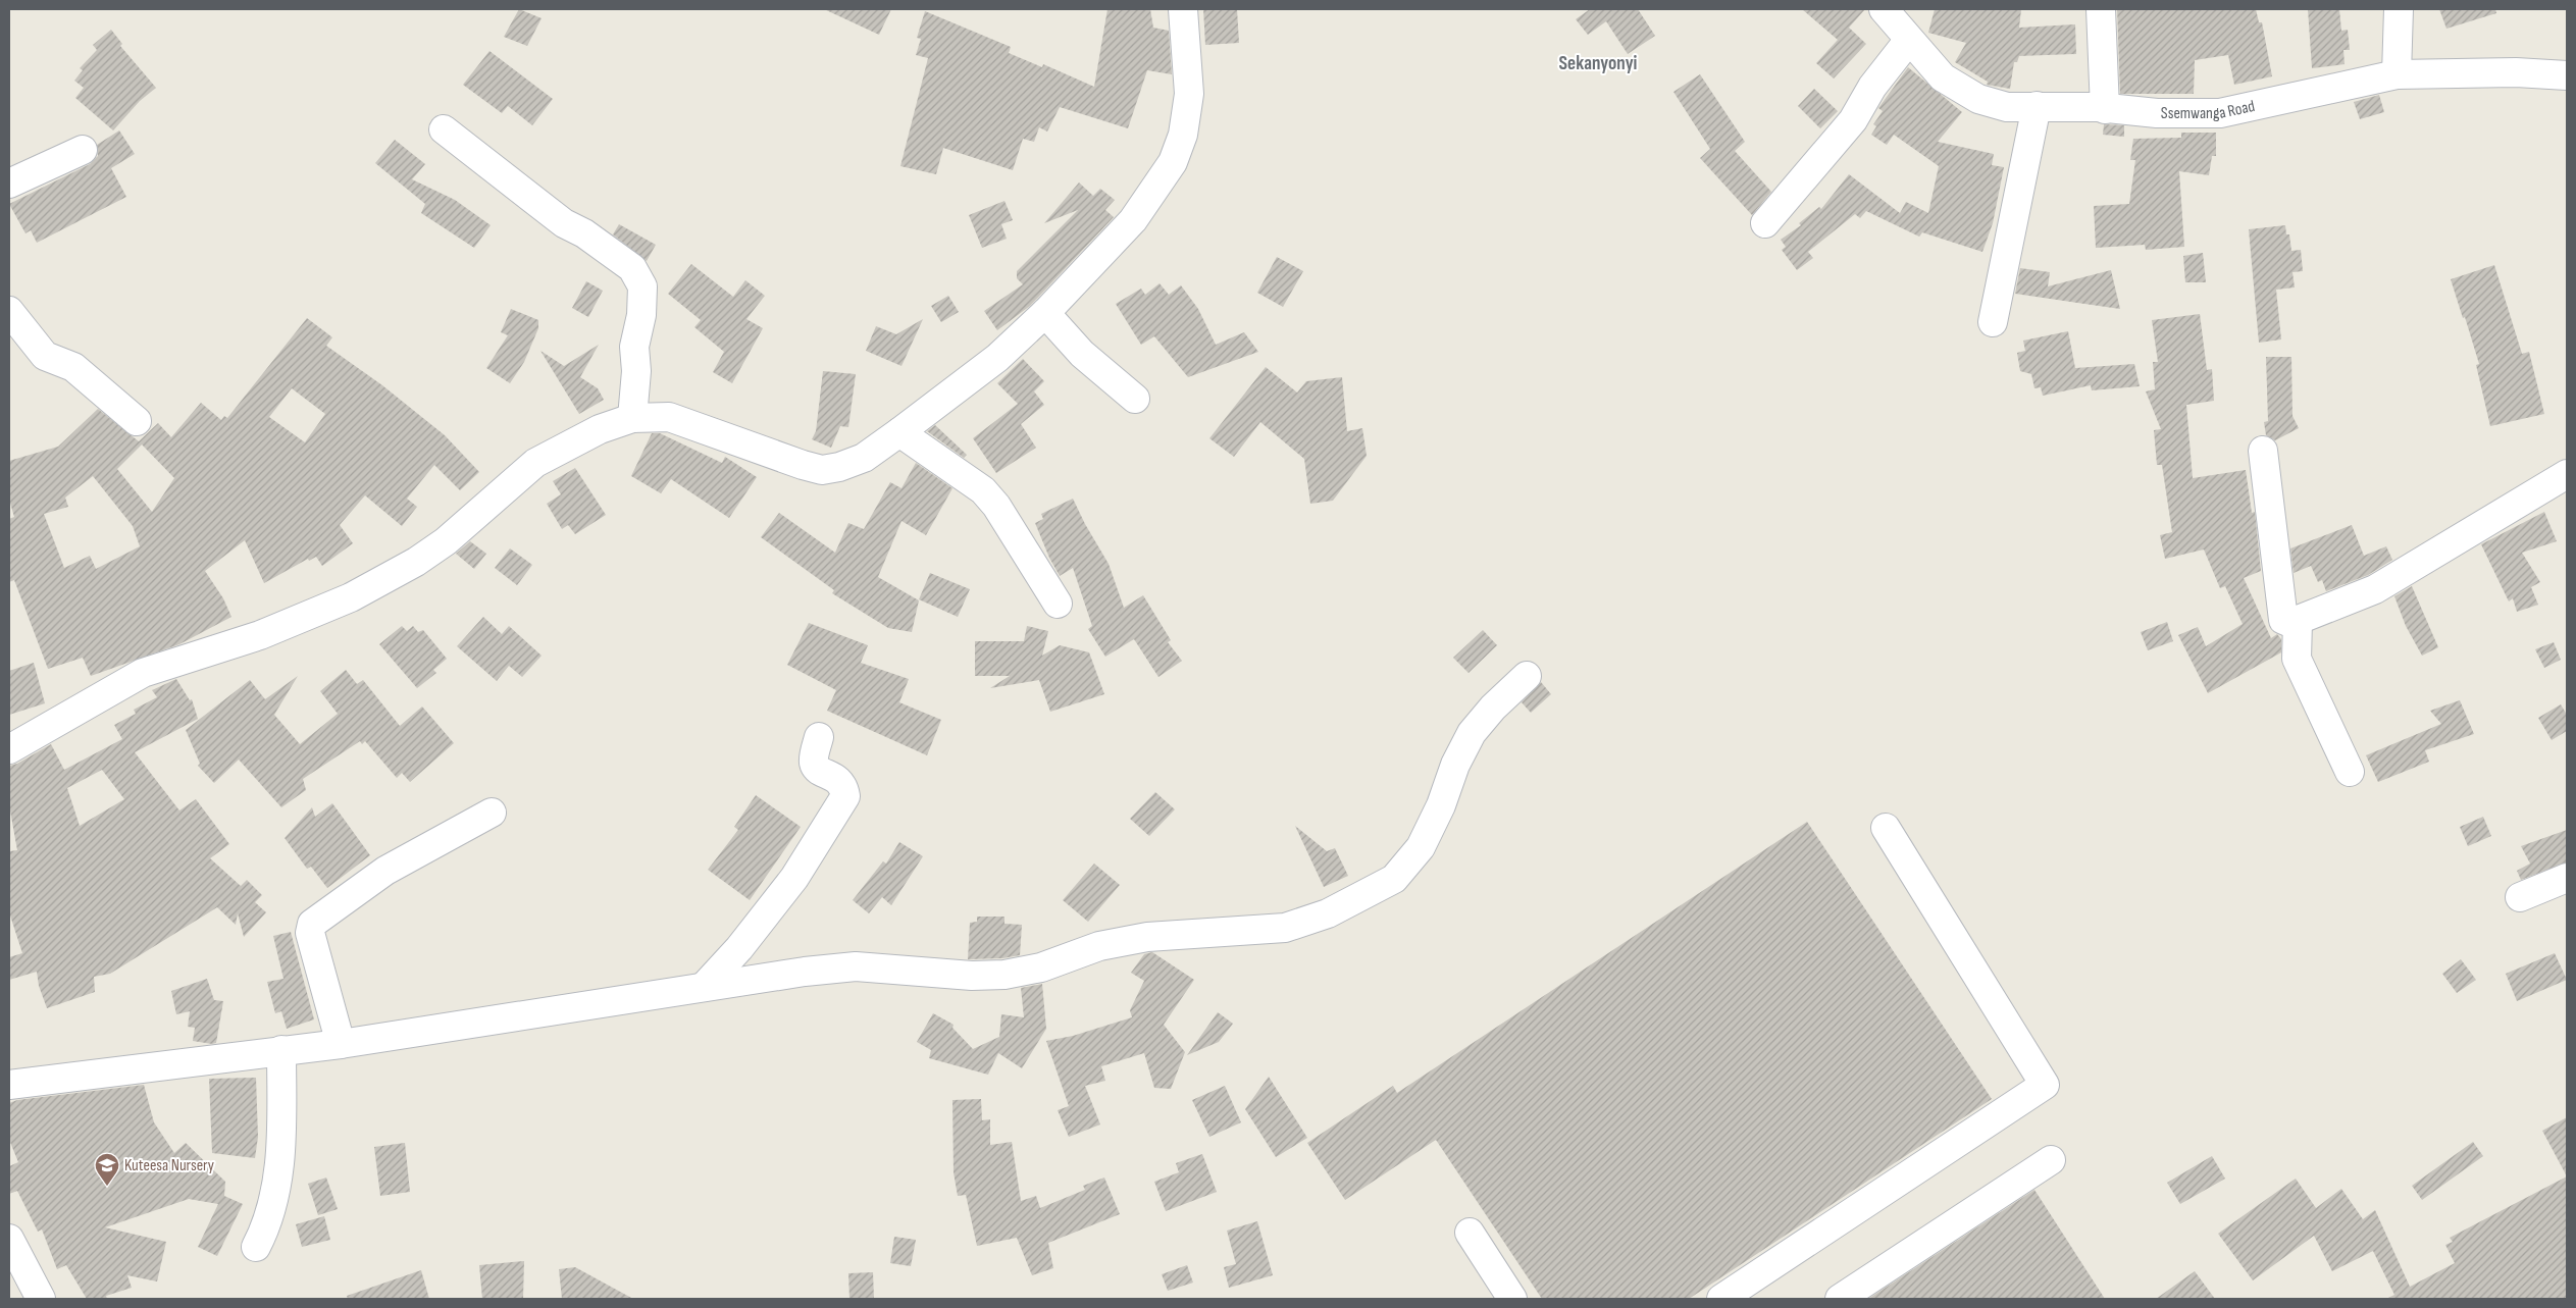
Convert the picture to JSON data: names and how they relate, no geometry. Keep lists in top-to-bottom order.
{
  "streets": {
    "street": ["Ssemwanga Road"]
  },
  "districts": ["Sekanyonyi"],
  "places": {
    "school or university": ["Kuteesa Nursery"]
  }
}
